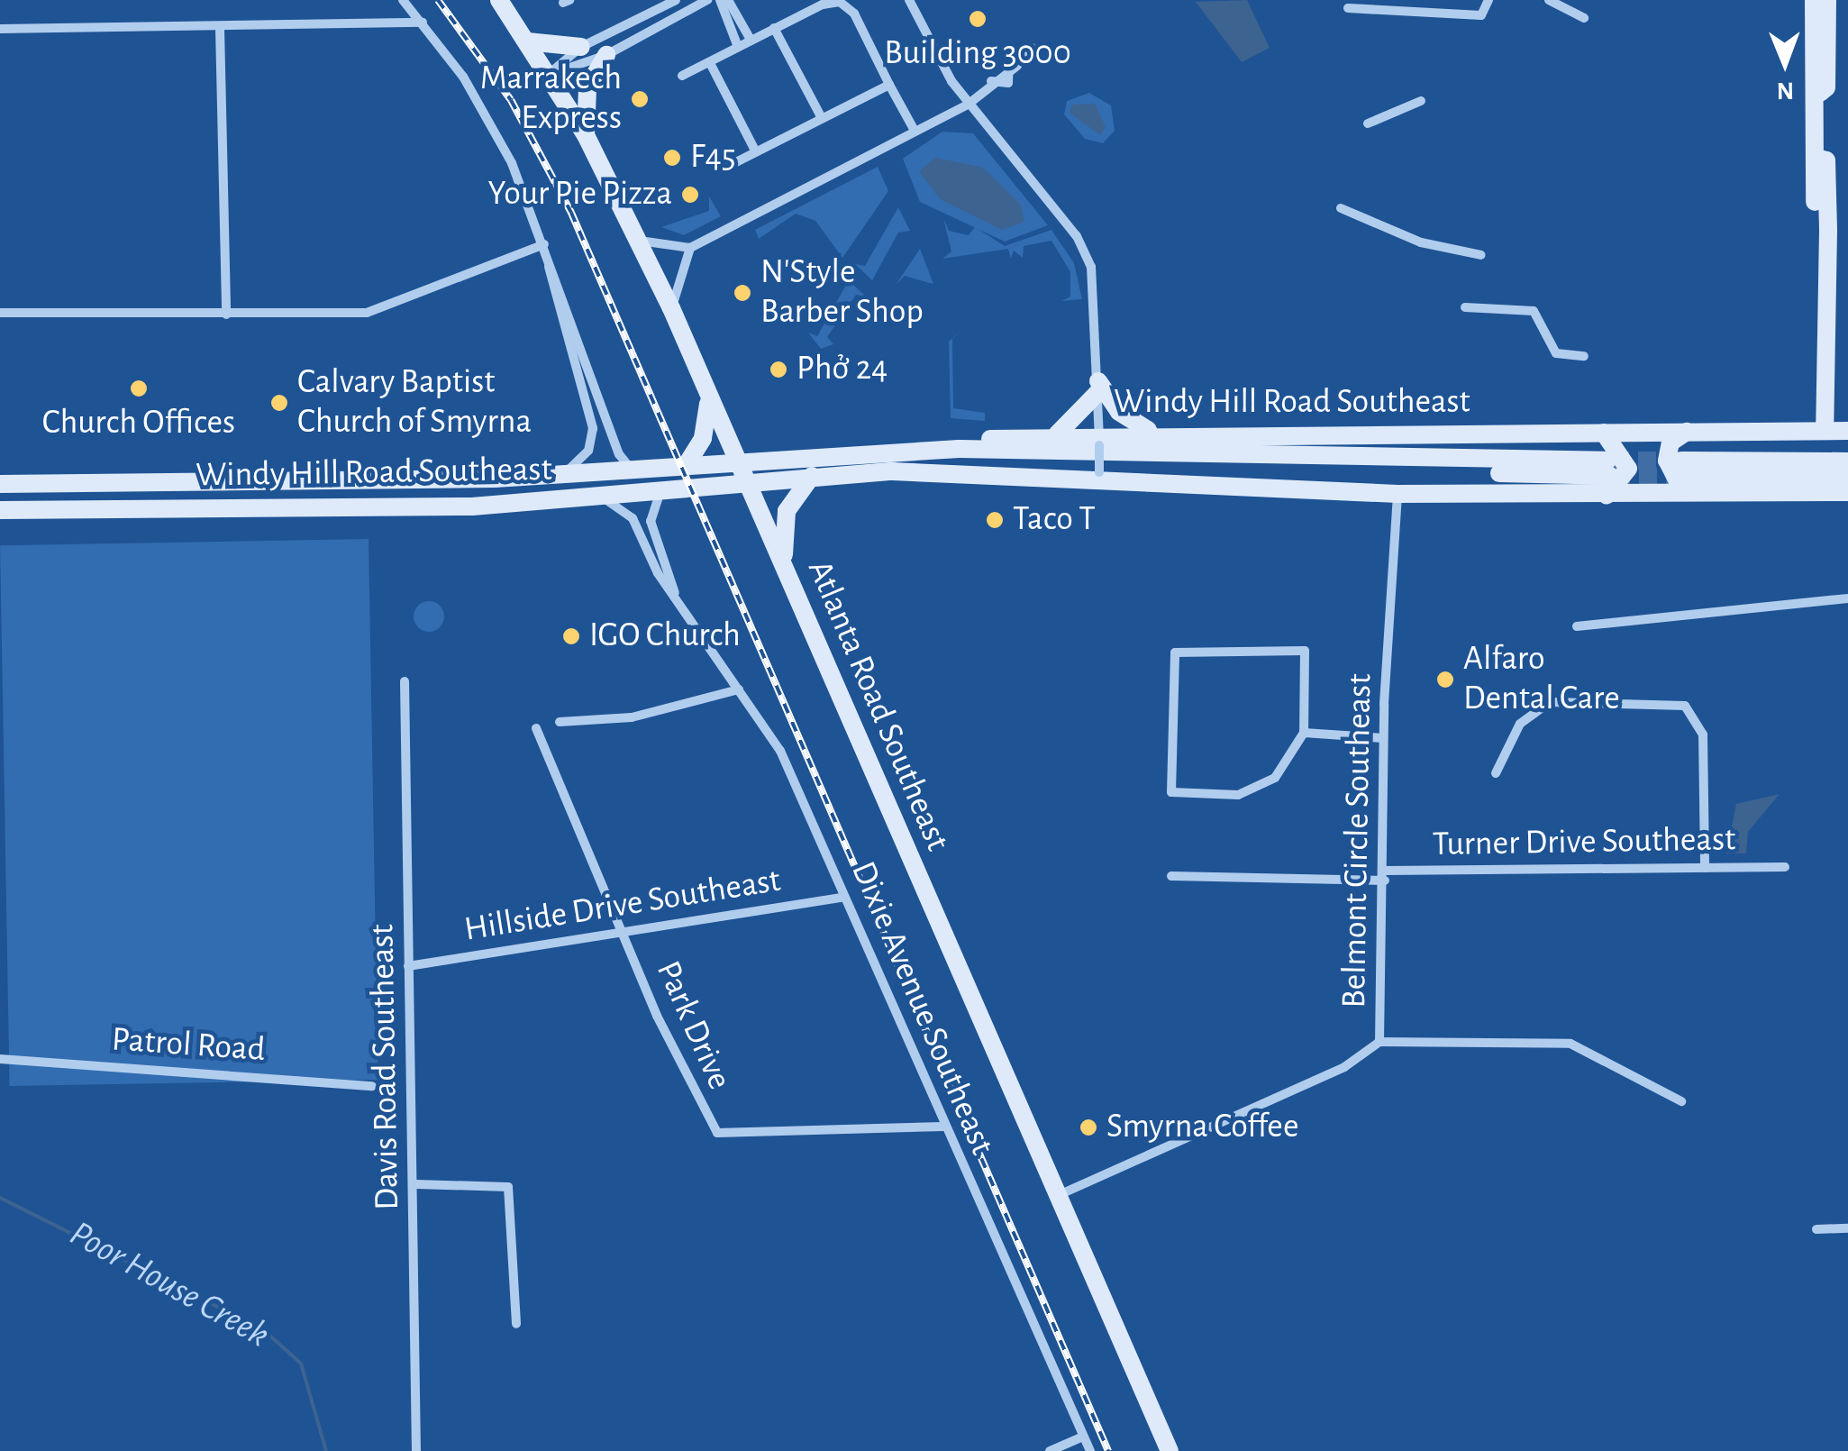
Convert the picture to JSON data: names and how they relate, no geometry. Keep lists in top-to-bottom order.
{
  "streets": {
    "main road": ["Windy Hill Road Southeast", "Atlanta Road Southeast"],
    "street": [
      "Belmont Circle Southeast",
      "Turner Drive Southeast",
      "Hillside Drive Southeast",
      "Dixie Avenue Southeast",
      "Park Drive",
      "Patrol Road",
      "Davis Road Southeast"
    ]
  },
  "crossings": [
    ["Windy Hill Road Southeast", "Atlanta Road Southeast"],
    ["Windy Hill Road Southeast", "Belmont Circle Southeast"],
    ["Windy Hill Road Southeast", "Dixie Avenue Southeast"],
    ["Atlanta Road Southeast", "Belmont Circle Southeast"],
    ["Belmont Circle Southeast", "Turner Drive Southeast"],
    ["Hillside Drive Southeast", "Dixie Avenue Southeast"],
    ["Hillside Drive Southeast", "Park Drive"],
    ["Hillside Drive Southeast", "Davis Road Southeast"],
    ["Dixie Avenue Southeast", "Park Drive"]
  ],
  "water": ["Poor House Creek"],
  "places": [
    "Building 3000",
    "Marrakech Express",
    "F45",
    "Your Pie Pizza",
    "N'Style Barber Shop",
    "Phở 24",
    "Church Offices",
    "Calvary Baptist Church of Smyrna",
    "Taco T",
    "IGO Church",
    "Alfaro Dental Care",
    "Smyrna Coffee"
  ],
  "north": "bottom"
}
